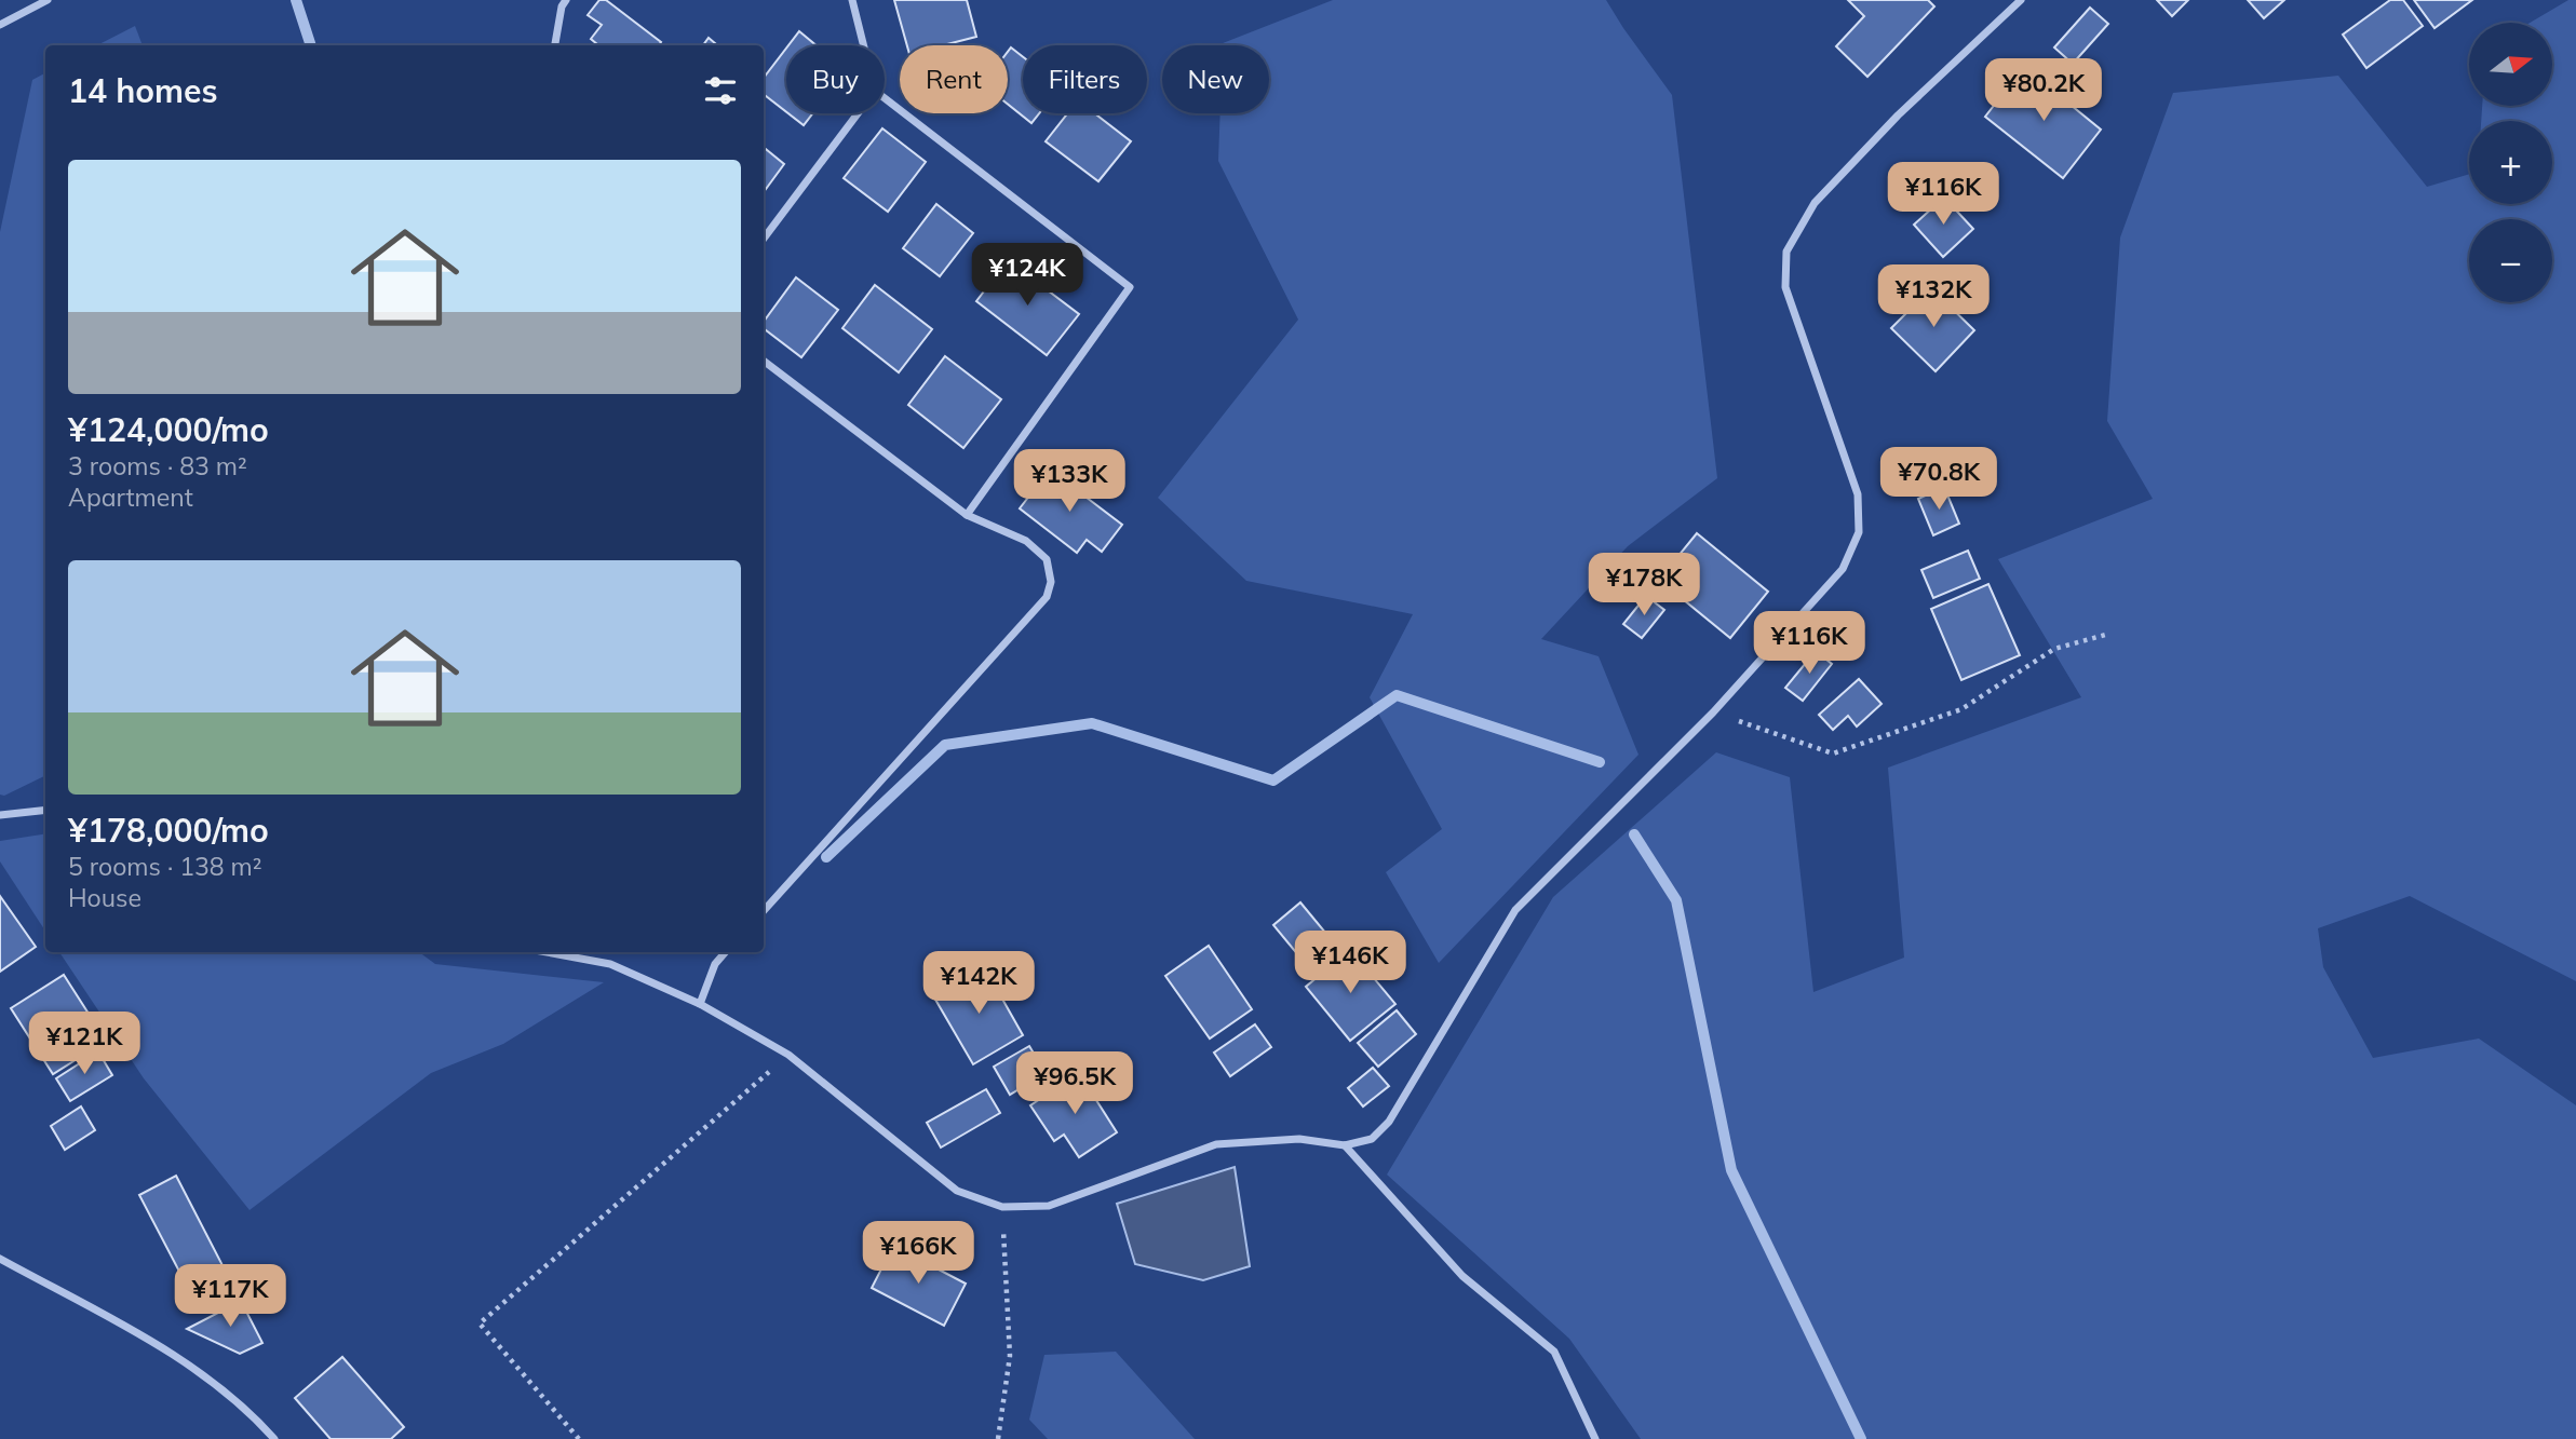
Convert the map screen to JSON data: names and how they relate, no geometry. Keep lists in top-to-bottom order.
{
  "north": "right",
  "page": {
    "map_buttons": ["+", "−"],
    "chip": [
      "Buy",
      "Rent",
      "Filters",
      "New"
    ],
    "heading": "14 homes",
    "price": [
      "¥80.2K",
      "¥116K",
      "¥124K",
      "¥132K",
      "¥70.8K",
      "¥133K",
      "¥178K",
      "¥116K",
      "¥146K",
      "¥142K",
      "¥121K",
      "¥96.5K",
      "¥166K",
      "¥117K"
    ],
    "list": [
      {
        "name": "¥124,000/mo",
        "note": "3 rooms · 83 m² · Apartment"
      },
      {
        "name": "¥178,000/mo",
        "note": "5 rooms · 138 m² · House"
      }
    ]
  }
}
